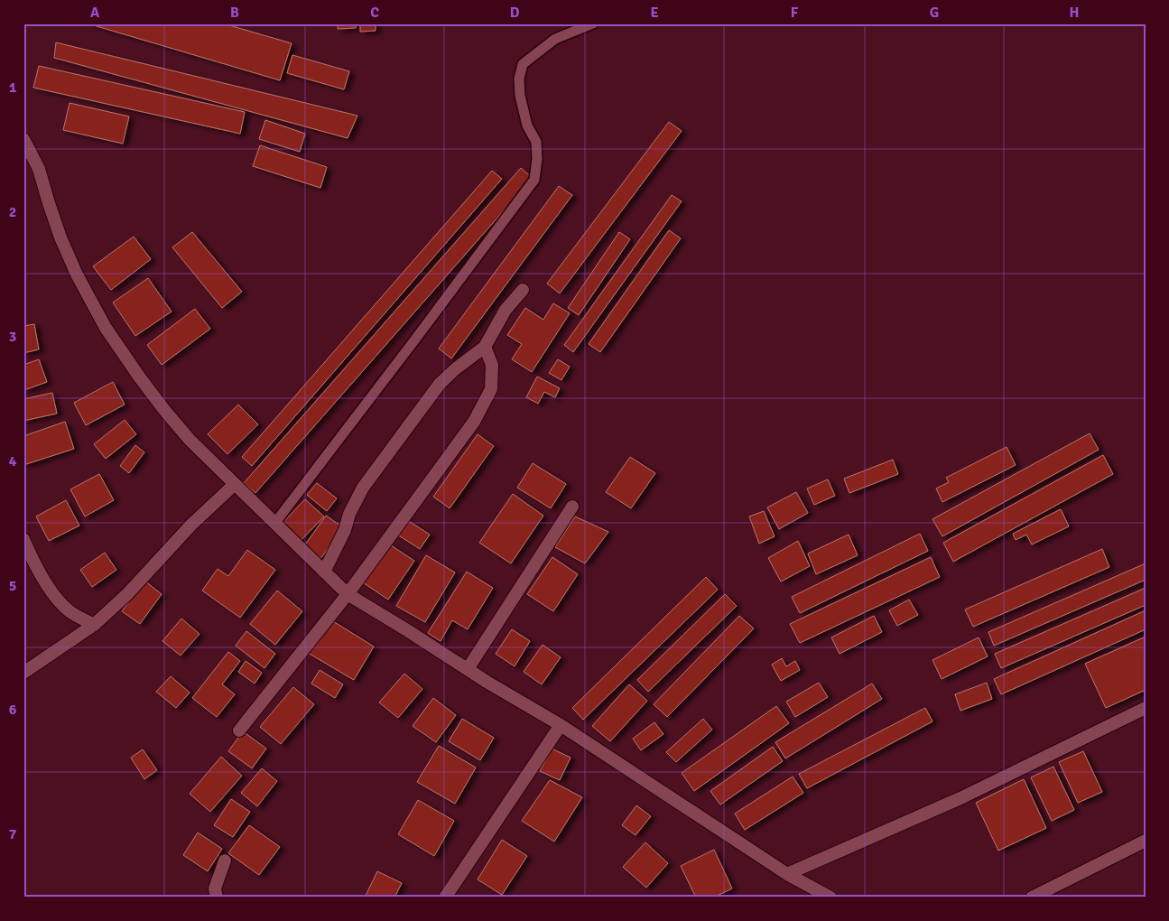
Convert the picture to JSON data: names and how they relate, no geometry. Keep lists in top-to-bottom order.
{
  "grid": {
    "columns": [
      "A",
      "B",
      "C",
      "D",
      "E",
      "F",
      "G",
      "H"
    ],
    "rows": [
      "1",
      "2",
      "3",
      "4",
      "5",
      "6",
      "7"
    ]
  }
}
